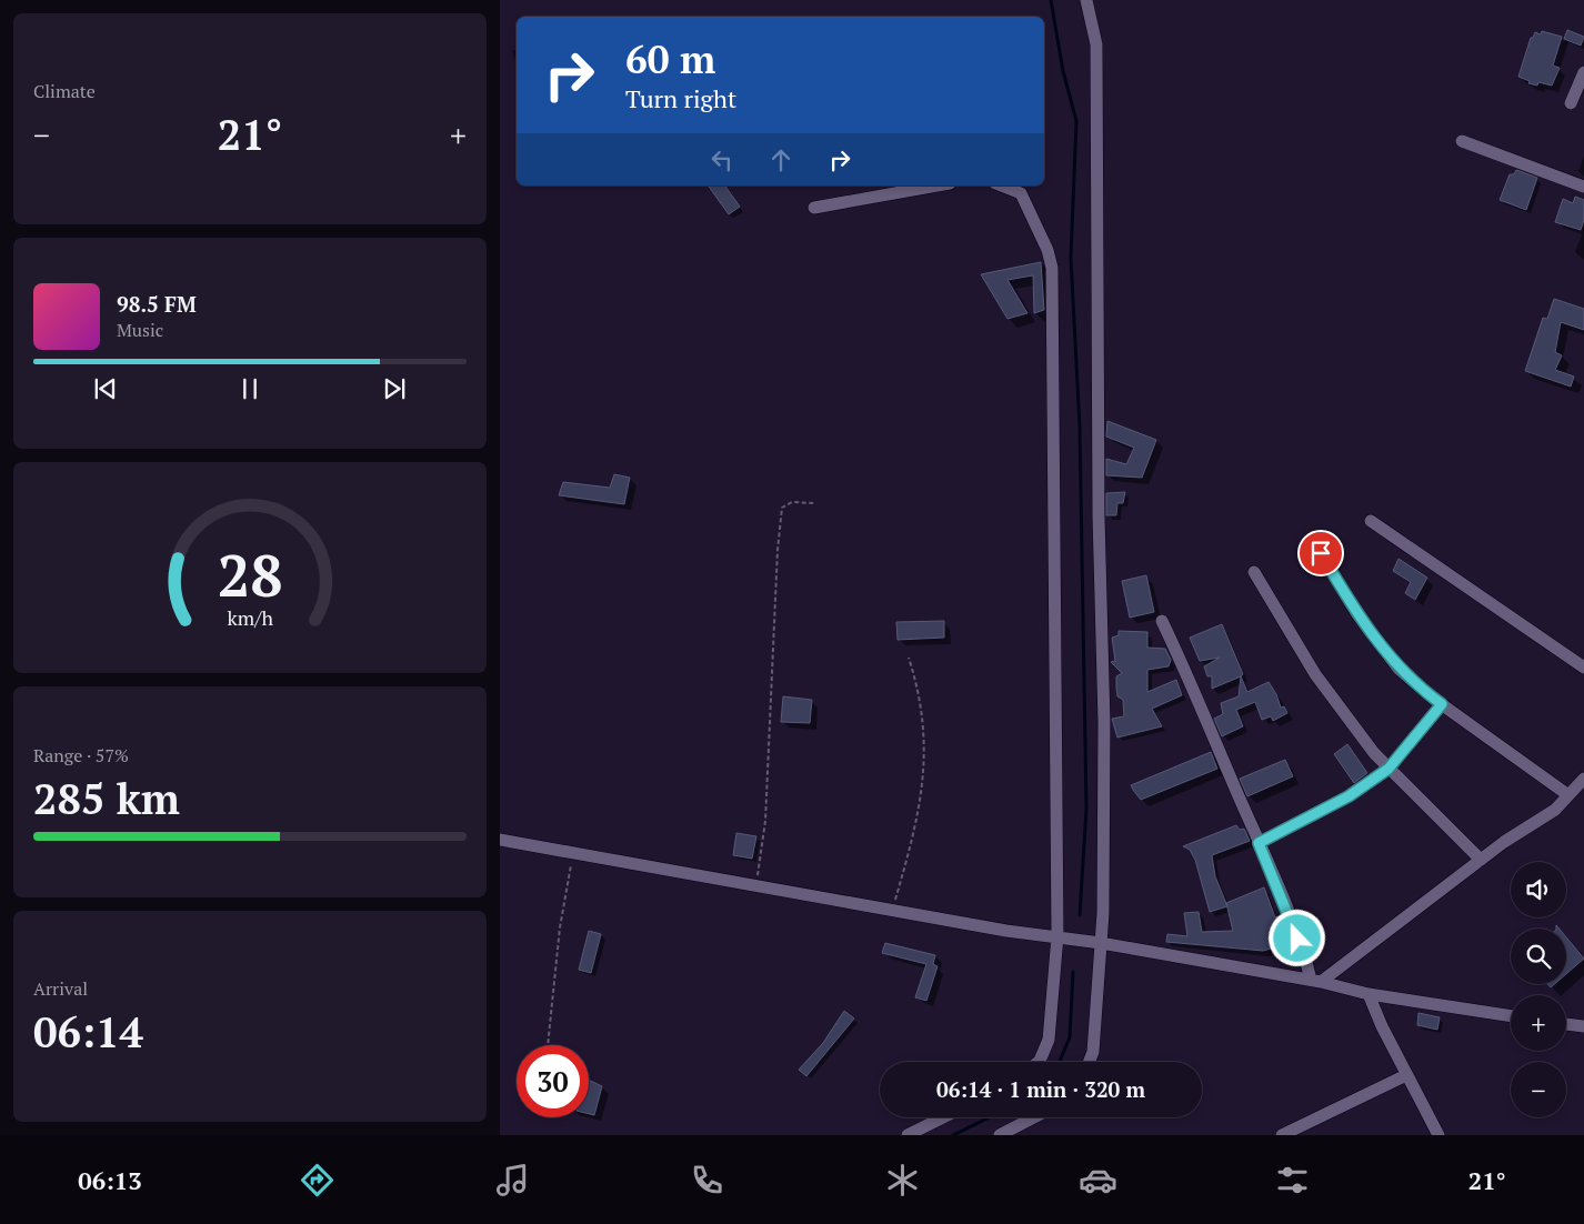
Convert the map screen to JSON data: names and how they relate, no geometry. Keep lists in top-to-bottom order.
{
  "page": {
    "tile": [
      "Climate",
      ["Range · 57%", "285 km"],
      ["Arrival", "06:14"]
    ],
    "turn": ["60 m", "Turn right"],
    "heat": ["−", "21°", "+"],
    "song": ["98.5 FM", "Music"],
    "map_buttons": ["+", "−"],
    "limit": "30",
    "trip": "06:14 · 1 min · 320 m",
    "tabs": ["06:13", "21°"],
    "gauge": ["28", "km/h"]
  }
}
